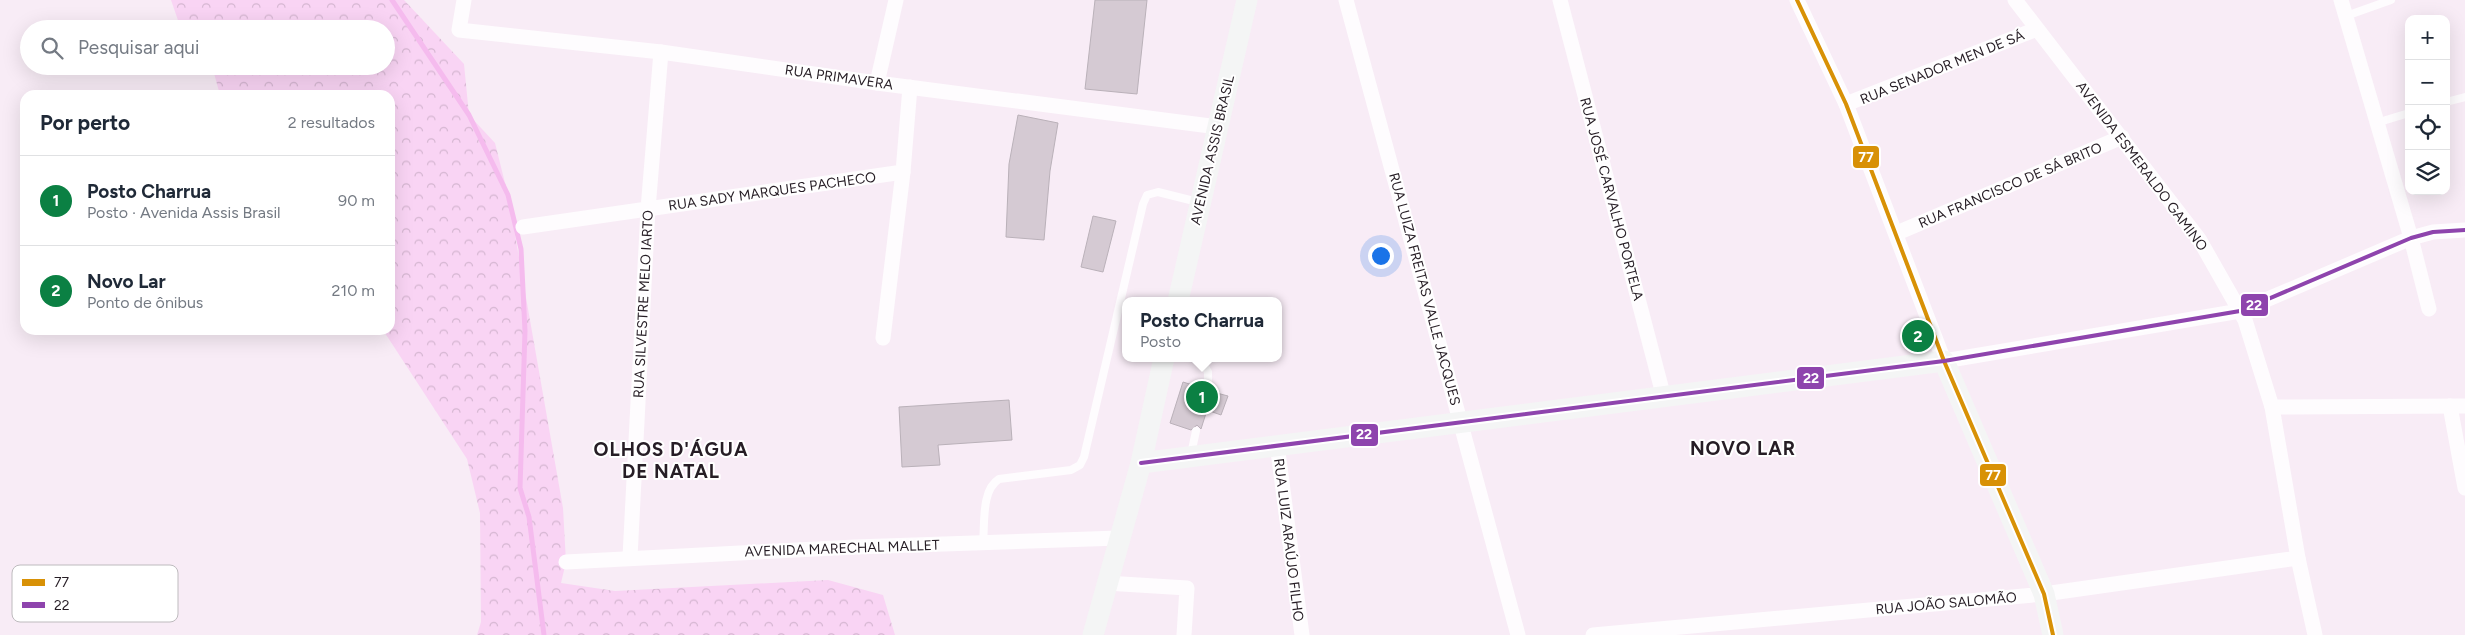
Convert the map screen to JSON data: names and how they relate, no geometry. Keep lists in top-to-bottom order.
{
  "streets": {
    "street": [
      "RUA SENADOR MEN DE SÁ",
      "RUA PRIMAVERA",
      "AVENIDA ASSIS BRASIL",
      "AVENIDA ESMERALDO GAMINO",
      "RUA FRANCISCO DE SÁ BRITO",
      "RUA SADY MARQUES PACHECO",
      "RUA JOSÉ CARVALHO PORTELA",
      "RUA LUIZA FREITAS VALLE JACQUES",
      "RUA SILVESTRE MELO IARTO",
      "RUA LUIZ ARAÚJO FILHO",
      "AVENIDA MARECHAL MALLET",
      "RUA JOÃO SALOMÃO"
    ]
  },
  "crossings": [
    ["RUA SENADOR MEN DE SÁ", "AVENIDA ESMERALDO GAMINO"],
    ["RUA PRIMAVERA", "AVENIDA ASSIS BRASIL"],
    ["RUA PRIMAVERA", "RUA SILVESTRE MELO IARTO"],
    ["AVENIDA ESMERALDO GAMINO", "RUA FRANCISCO DE SÁ BRITO"],
    ["AVENIDA ESMERALDO GAMINO", "RUA JOÃO SALOMÃO"],
    ["RUA SADY MARQUES PACHECO", "RUA SILVESTRE MELO IARTO"],
    ["RUA SILVESTRE MELO IARTO", "AVENIDA MARECHAL MALLET"]
  ],
  "districts": ["NOVO LAR", "OLHOS D'ÁGUA DE NATAL"],
  "lines": ["transit line 77", "transit line 22"],
  "legend": ["77", "22"],
  "page": {
    "map_buttons": ["+", "−"],
    "search": "Pesquisar aqui",
    "heading": ["Por perto", "2 resultados"],
    "list": [
      {
        "mark": "1",
        "name": "Posto Charrua",
        "note": "Posto · Avenida Assis Brasil",
        "value": "90 m"
      },
      {
        "mark": "2",
        "name": "Novo Lar",
        "note": "Ponto de ônibus",
        "value": "210 m"
      }
    ],
    "popup": ["Posto Charrua", "Posto"],
    "pins": ["2", "1"]
  }
}
